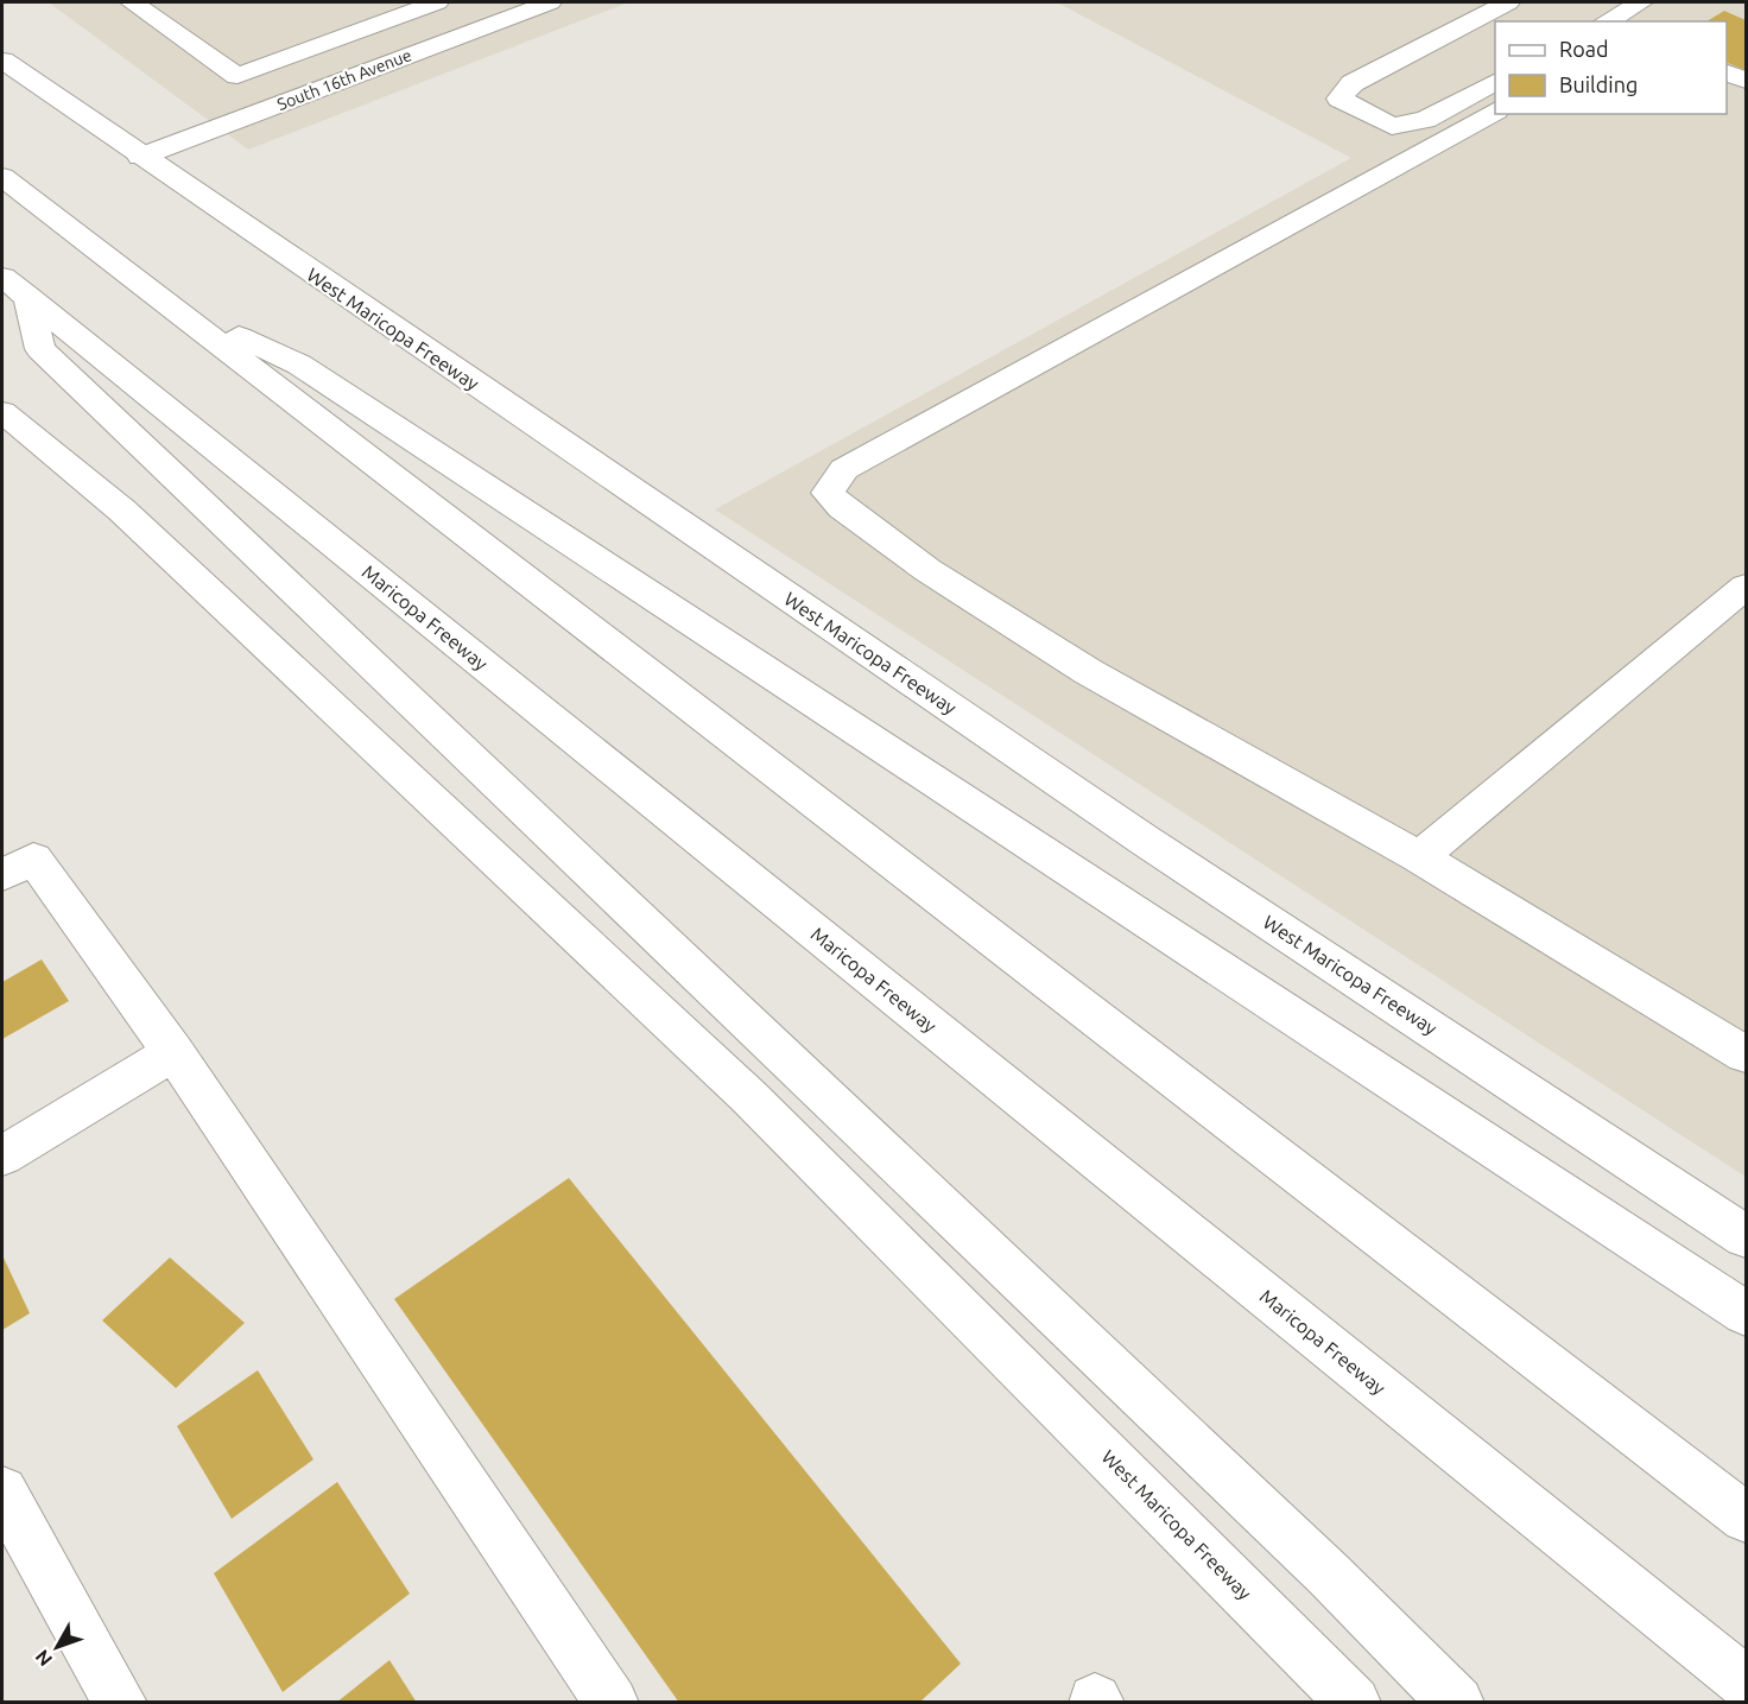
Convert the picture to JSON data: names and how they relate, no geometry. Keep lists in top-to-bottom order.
{
  "streets": {
    "main road": ["South 16th Avenue", "West Maricopa Freeway", "Maricopa Freeway"]
  },
  "crossings": [
    ["South 16th Avenue", "West Maricopa Freeway"]
  ],
  "legend": ["Road", "Building"],
  "north": "bottom left"
}
